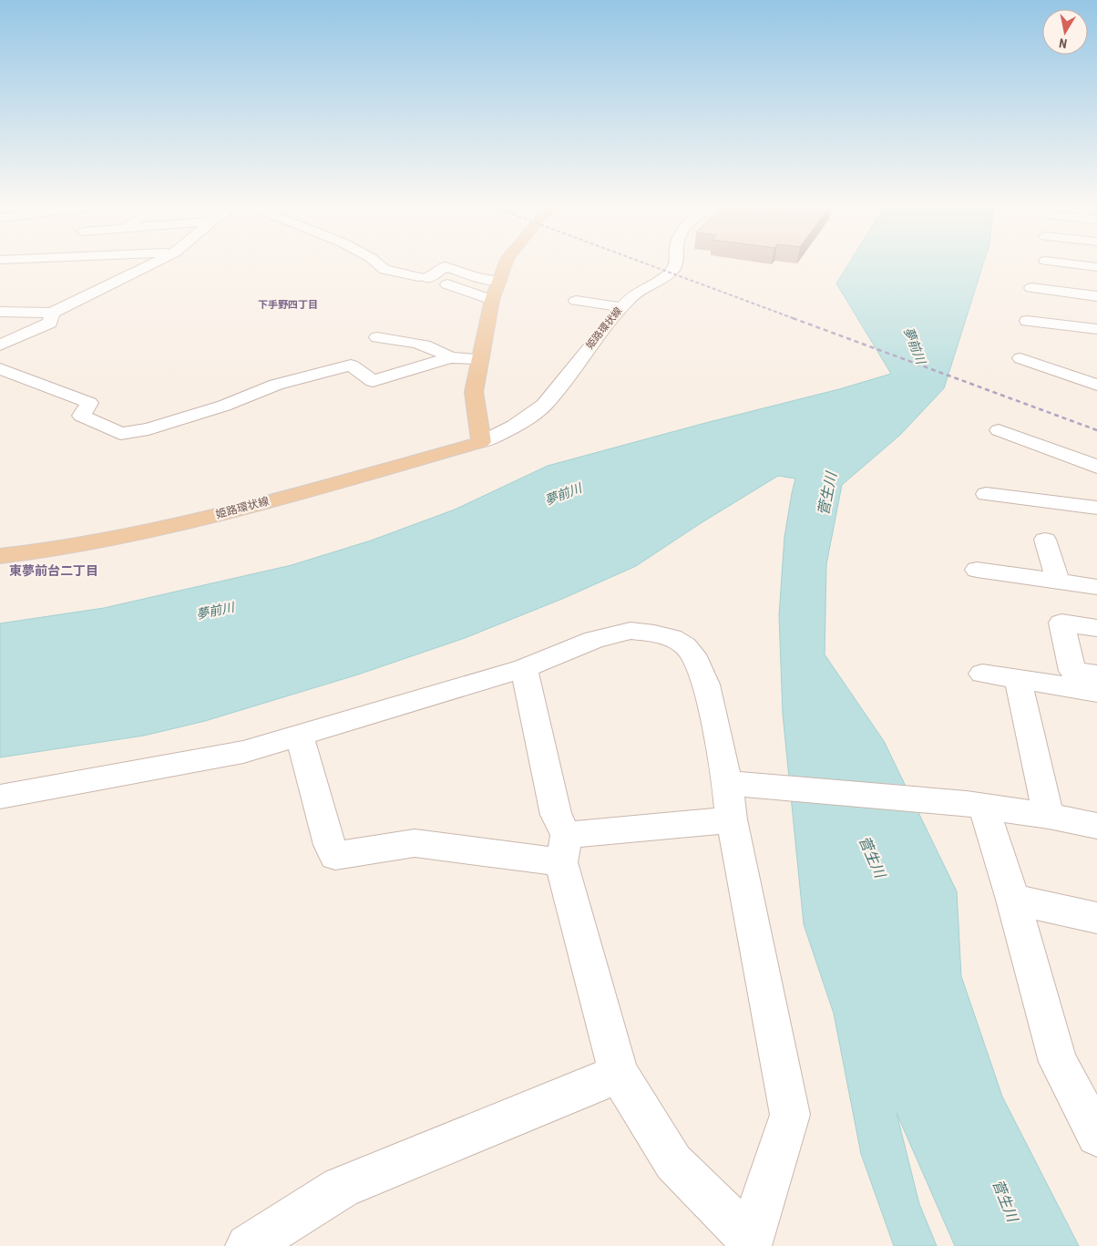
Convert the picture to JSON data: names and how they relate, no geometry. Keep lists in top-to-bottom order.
{
  "streets": {
    "main road": ["姫路環状線"]
  },
  "districts": ["下手野四丁目", "東夢前台二丁目"],
  "water": ["夢前川", "菅生川"],
  "north": "bottom"
}
